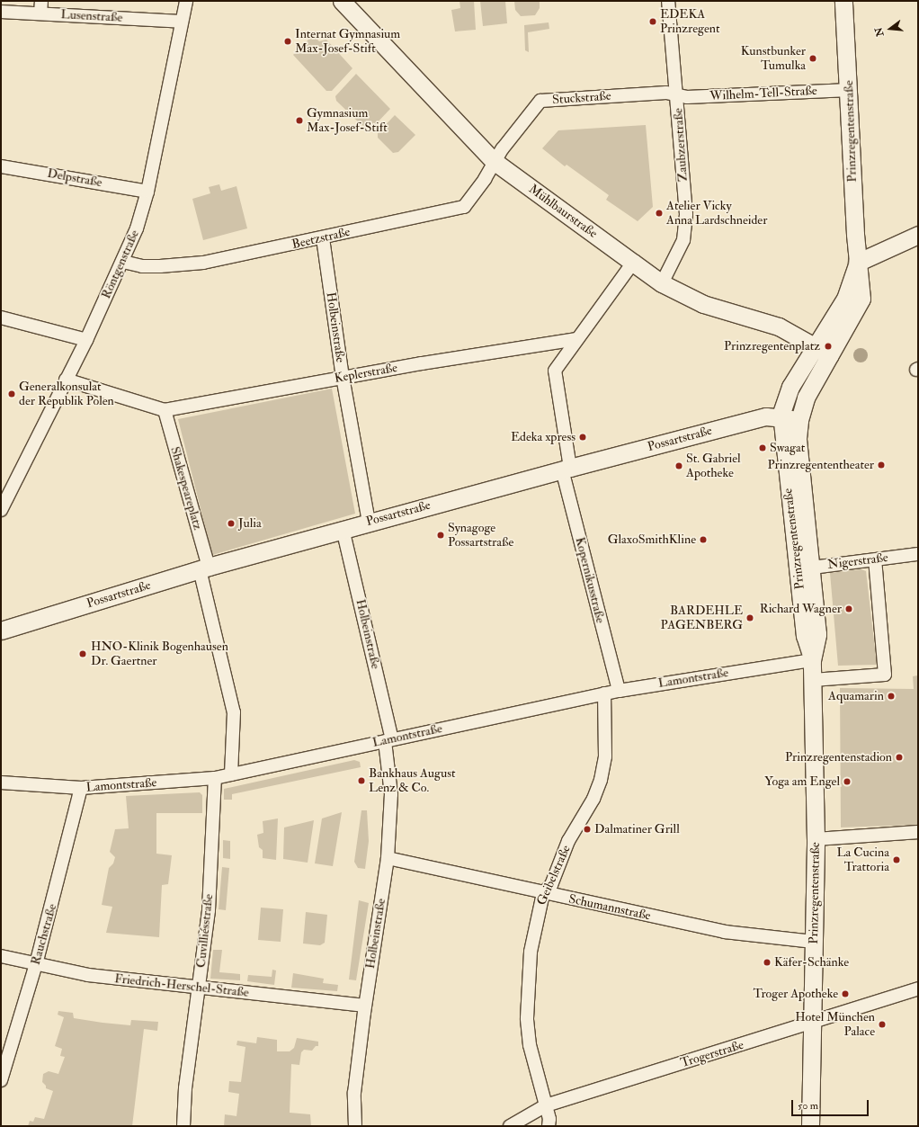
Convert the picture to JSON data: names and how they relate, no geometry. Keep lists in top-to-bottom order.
{
  "streets": {
    "main road": ["Prinzregentenstraße", "Mühlbaurstraße", "Possartstraße"],
    "street": [
      "Lusenstraße",
      "Wilhelm-Tell-Straße",
      "Stuckstraße",
      "Zaubzerstraße",
      "Delpstraße",
      "Beetzstraße",
      "Röntgenstraße",
      "Holbeinstraße",
      "Keplerstraße",
      "Shakespeareplatz",
      "Nigerstraße",
      "Kopernikusstraße",
      "Lamontstraße",
      "Geibelstraße",
      "Schumannstraße",
      "Cuvilliésstraße",
      "Rauchstraße",
      "Friedrich-Herschel-Straße",
      "Trogerstraße"
    ]
  },
  "crossings": [
    ["Lusenstraße", "Röntgenstraße"],
    ["Wilhelm-Tell-Straße", "Stuckstraße"],
    ["Wilhelm-Tell-Straße", "Prinzregentenstraße"],
    ["Wilhelm-Tell-Straße", "Zaubzerstraße"],
    ["Stuckstraße", "Zaubzerstraße"],
    ["Stuckstraße", "Mühlbaurstraße"],
    ["Stuckstraße", "Beetzstraße"],
    ["Prinzregentenstraße", "Mühlbaurstraße"],
    ["Prinzregentenstraße", "Possartstraße"],
    ["Prinzregentenstraße", "Nigerstraße"],
    ["Prinzregentenstraße", "Lamontstraße"],
    ["Prinzregentenstraße", "Schumannstraße"],
    ["Prinzregentenstraße", "Trogerstraße"],
    ["Zaubzerstraße", "Mühlbaurstraße"],
    ["Delpstraße", "Röntgenstraße"],
    ["Mühlbaurstraße", "Beetzstraße"],
    ["Beetzstraße", "Röntgenstraße"],
    ["Beetzstraße", "Holbeinstraße"],
    ["Röntgenstraße", "Keplerstraße"],
    ["Holbeinstraße", "Keplerstraße"],
    ["Holbeinstraße", "Possartstraße"],
    ["Holbeinstraße", "Lamontstraße"],
    ["Holbeinstraße", "Schumannstraße"],
    ["Holbeinstraße", "Friedrich-Herschel-Straße"],
    ["Keplerstraße", "Shakespeareplatz"],
    ["Keplerstraße", "Kopernikusstraße"],
    ["Possartstraße", "Shakespeareplatz"],
    ["Possartstraße", "Kopernikusstraße"],
    ["Kopernikusstraße", "Lamontstraße"],
    ["Lamontstraße", "Geibelstraße"],
    ["Lamontstraße", "Cuvilliésstraße"],
    ["Lamontstraße", "Rauchstraße"],
    ["Geibelstraße", "Schumannstraße"],
    ["Geibelstraße", "Trogerstraße"],
    ["Cuvilliésstraße", "Friedrich-Herschel-Straße"],
    ["Rauchstraße", "Friedrich-Herschel-Straße"]
  ],
  "places": [
    "EDEKA Prinzregent",
    "Internat Gymnasium Max-Josef-Stift",
    "Kunstbunker Tumulka",
    "Gymnasium Max-Josef-Stift",
    "Atelier Vicky Anna Lardschneider",
    "Prinzregentenplatz",
    "Generalkonsulat der Republik Polen",
    "Edeka xpress",
    "Swagat",
    "Prinzregententheater",
    "St. Gabriel Apotheke",
    "Julia",
    "Synagoge Possartstraße",
    "GlaxoSmithKline",
    "Richard Wagner",
    "BARDEHLE PAGENBERG",
    "HNO-Klinik Bogenhausen Dr. Gaertner",
    "Aquamarin",
    "Prinzregentenstadion",
    "Bankhaus August Lenz & Co.",
    "Yoga am Engel",
    "Dalmatiner Grill",
    "La Cucina Trattoria",
    "Käfer-Schänke",
    "Troger Apotheke",
    "Hotel München Palace"
  ],
  "scale_bar": "50 m",
  "north": "left"
}
